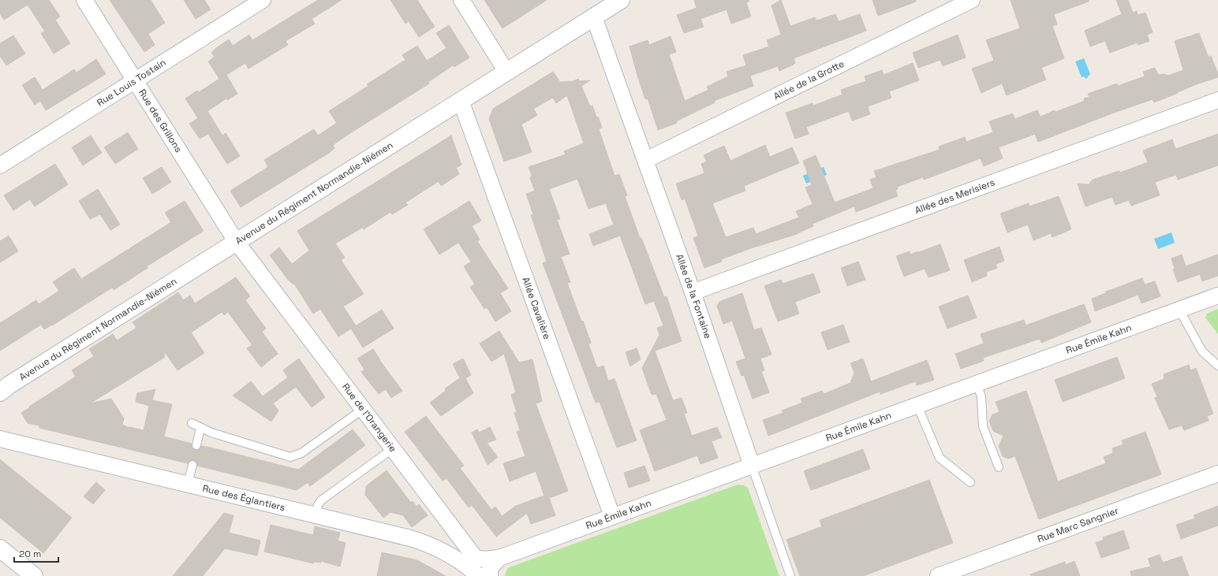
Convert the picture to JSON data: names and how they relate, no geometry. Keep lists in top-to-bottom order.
{
  "streets": {
    "main road": ["Avenue du Régiment Normandie-Niémen"],
    "street": [
      "Allée de la Grotte",
      "Rue Louis Tostain",
      "Rue des Grillons",
      "Allée des Merisiers",
      "Allée de la Fontaine",
      "Allée Cavalière",
      "Rue Émile Kahn",
      "Rue de l'Orangerie",
      "Rue des Églantiers",
      "Rue Marc Sangnier"
    ]
  },
  "crossings": [
    ["Allée de la Grotte", "Allée de la Fontaine"],
    ["Rue Louis Tostain", "Rue des Grillons"],
    ["Rue des Grillons", "Avenue du Régiment Normandie-Niémen"],
    ["Rue des Grillons", "Rue de l'Orangerie"],
    ["Avenue du Régiment Normandie-Niémen", "Allée de la Fontaine"],
    ["Avenue du Régiment Normandie-Niémen", "Allée Cavalière"],
    ["Avenue du Régiment Normandie-Niémen", "Rue de l'Orangerie"],
    ["Allée des Merisiers", "Allée de la Fontaine"],
    ["Allée de la Fontaine", "Rue Émile Kahn"],
    ["Allée Cavalière", "Rue Émile Kahn"],
    ["Rue Émile Kahn", "Rue de l'Orangerie"]
  ],
  "scale_bar": "20 m"
}
